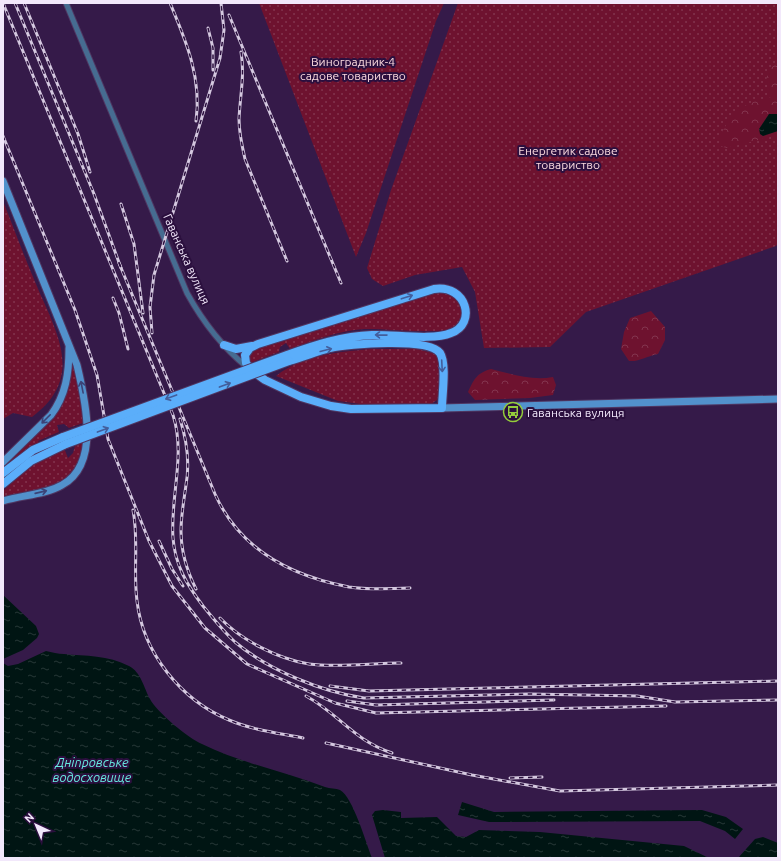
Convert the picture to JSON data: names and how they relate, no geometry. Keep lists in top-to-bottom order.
{
  "streets": {
    "main road": ["Гаванська вулиця"]
  },
  "water": ["Дніпровське водосховище"],
  "parks": ["Виноградник-4 садове товариство", "Енергетик садове товариство"],
  "places": {
    "bus stop": ["Гаванська вулиця"]
  },
  "north": "top left"
}
